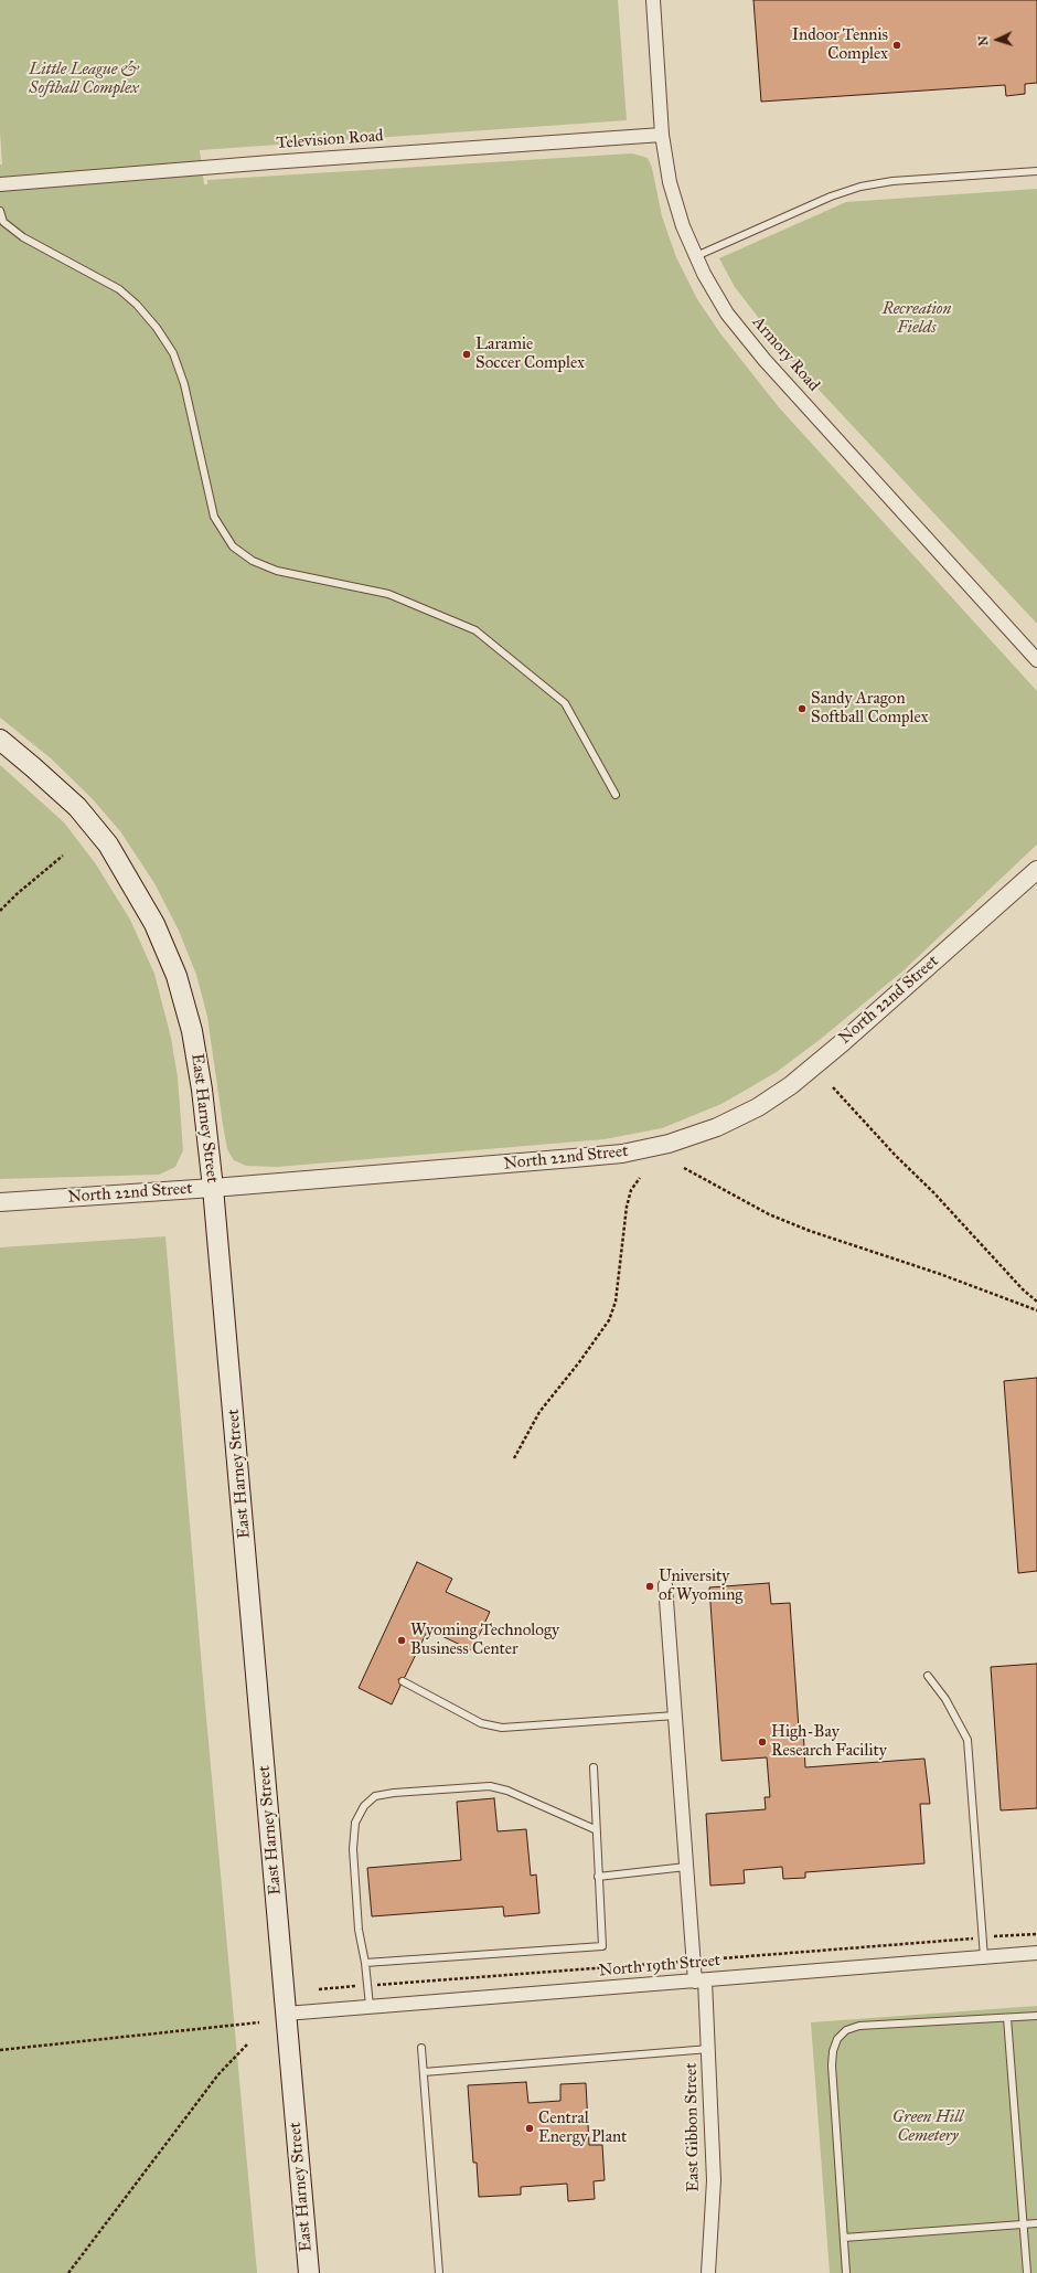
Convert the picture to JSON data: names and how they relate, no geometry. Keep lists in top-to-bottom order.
{
  "streets": {
    "main road": ["East Harney Street"],
    "street": [
      "Television Road",
      "Armory Road",
      "North 22nd Street",
      "North 19th Street",
      "East Gibbon Street"
    ]
  },
  "crossings": [
    ["Television Road", "Armory Road"],
    ["North 22nd Street", "East Harney Street"],
    ["East Harney Street", "North 19th Street"],
    ["North 19th Street", "East Gibbon Street"]
  ],
  "parks": ["Little League & Softball Complex", "Recreation Fields", "Green Hill Cemetery"],
  "places": [
    "Indoor Tennis Complex",
    "Laramie Soccer Complex",
    "Sandy Aragon Softball Complex",
    "University of Wyoming",
    "Wyoming Technology Business Center",
    "High-Bay Research Facility",
    "Central Energy Plant"
  ],
  "north": "left"
}
